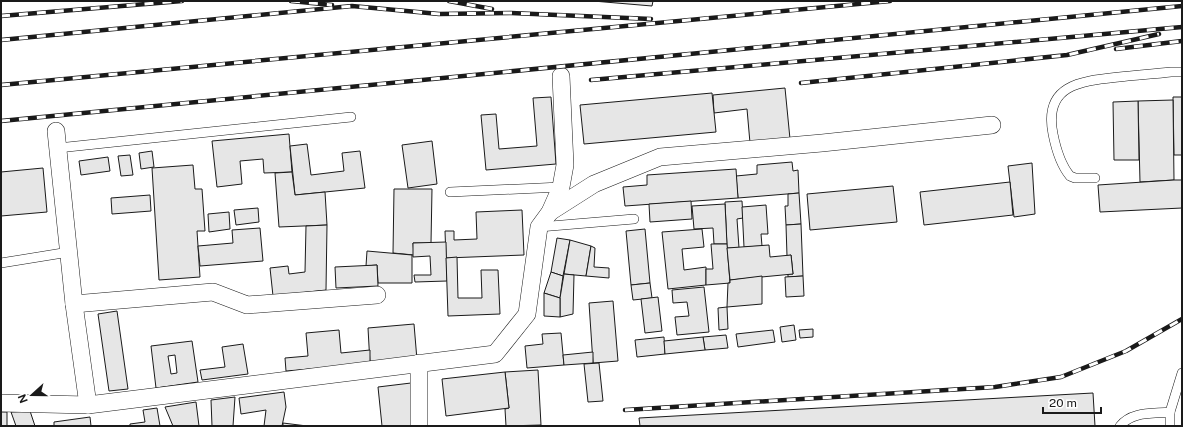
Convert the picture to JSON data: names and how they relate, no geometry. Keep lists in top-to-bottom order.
{
  "scale_bar": "20 m",
  "north": "left"
}
